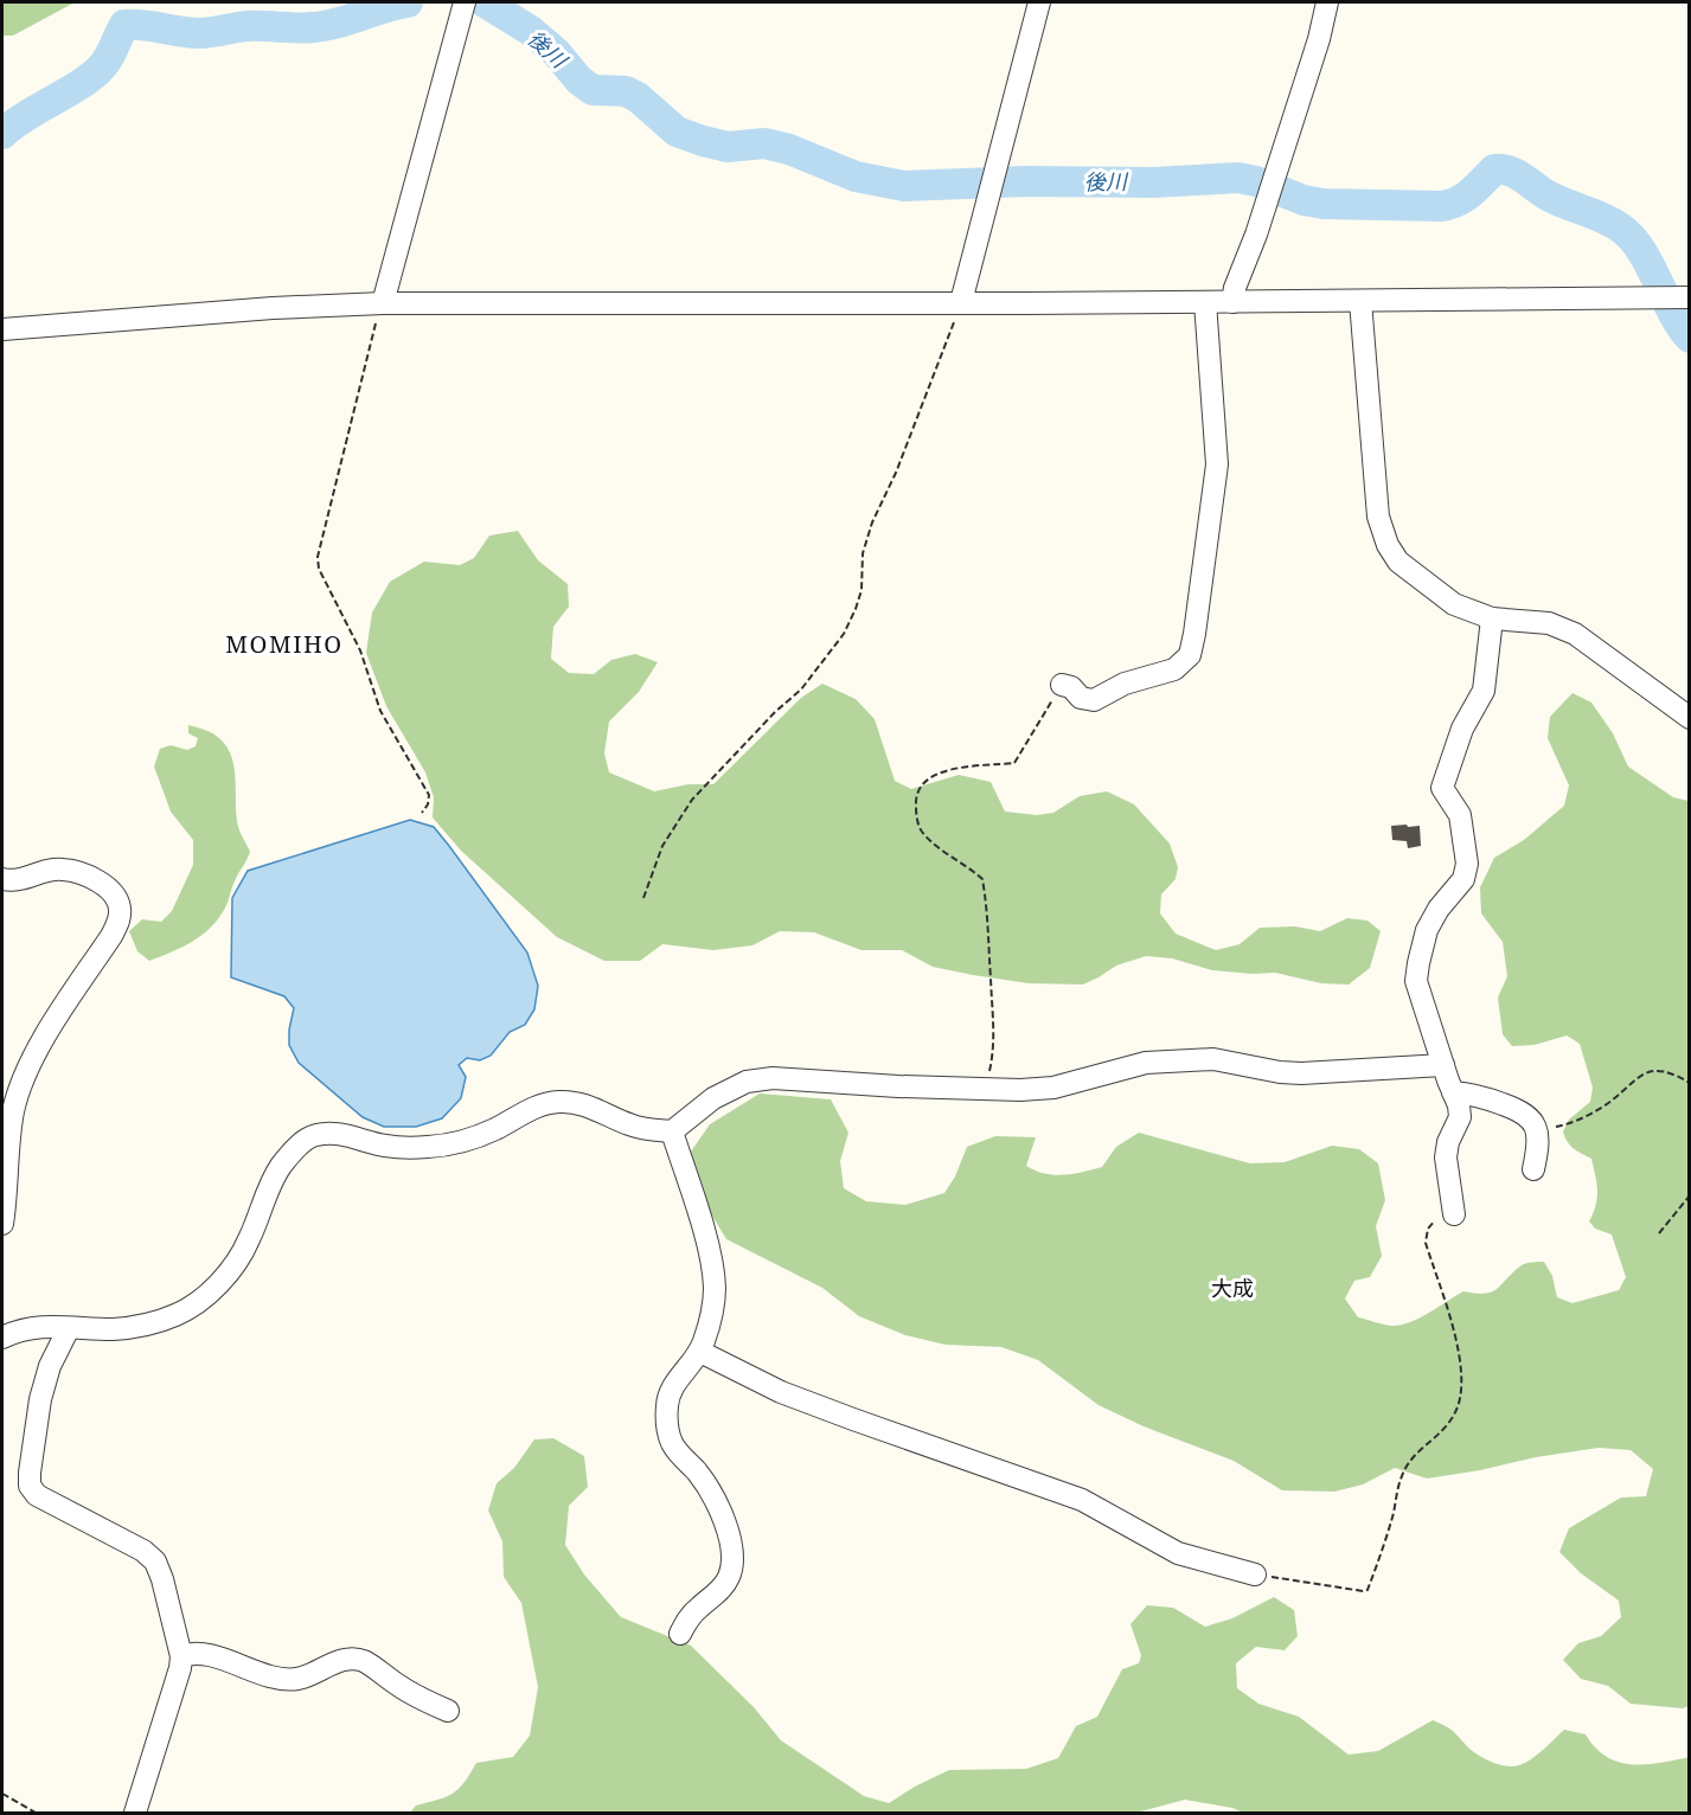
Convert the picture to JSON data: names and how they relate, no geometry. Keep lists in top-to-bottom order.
{
  "districts": ["MOMIHO", "大成"],
  "water": ["後川"]
}
